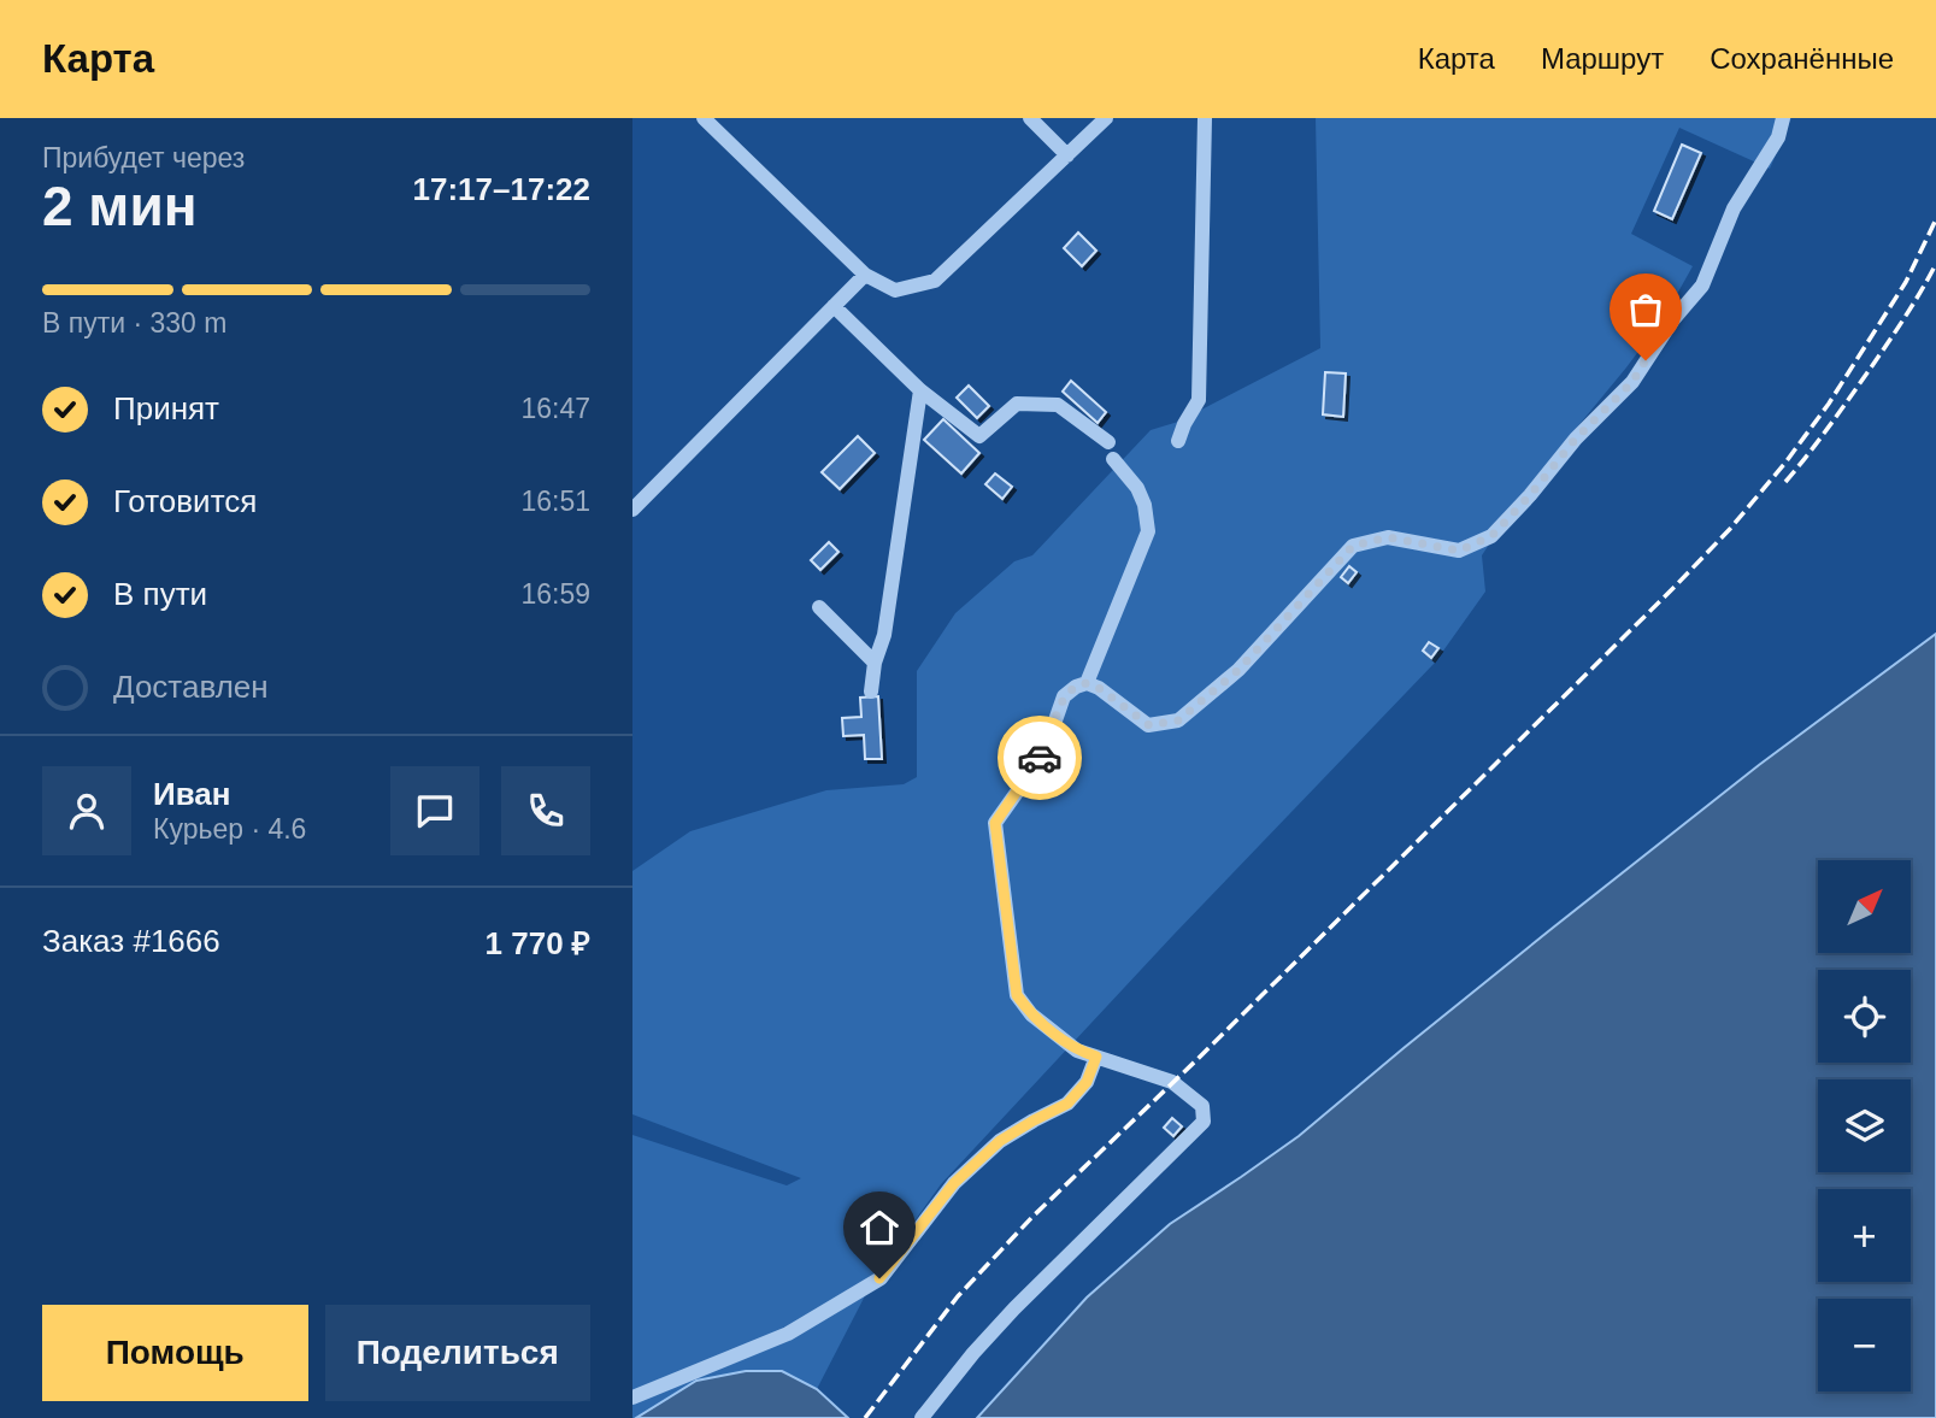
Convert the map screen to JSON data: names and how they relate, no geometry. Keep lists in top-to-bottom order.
{
  "north": "top right",
  "page": {
    "header": "Карта",
    "nav": ["Карта", "Маршрут", "Сохранённые"],
    "heading": ["2 мин", "Прибудет через", "17:17–17:22"],
    "panel": [
      "Иван",
      "Курьер · 4.6",
      "Заказ #1666",
      "1 770 ₽"
    ],
    "bar": "В пути · 330 m",
    "list": [
      ["Принят", "16:47"],
      ["Готовится", "16:51"],
      ["В пути", "16:59"],
      "Доставлен"
    ],
    "map_buttons": ["+", "−"],
    "buttons": ["Помощь", "Поделиться"]
  }
}
